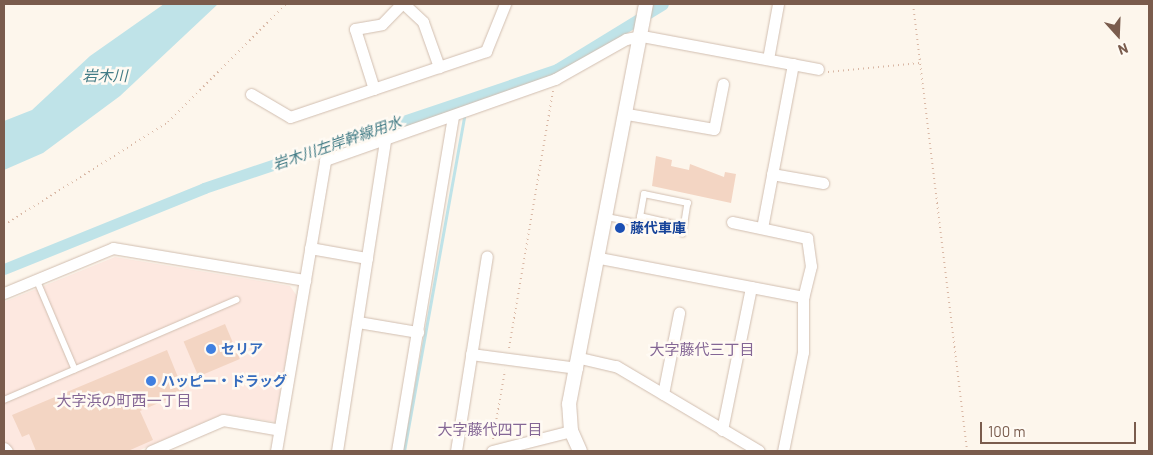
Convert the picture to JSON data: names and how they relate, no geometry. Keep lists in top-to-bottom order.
{
  "districts": ["大字藤代三丁目", "大字浜の町西一丁目", "大字藤代四丁目"],
  "water": ["岩木川", "岩木川左岸幹線用水"],
  "places": ["藤代車庫", "セリア", "ハッピー・ドラッグ"],
  "scale_bar": "100 m",
  "north": "bottom"
}
